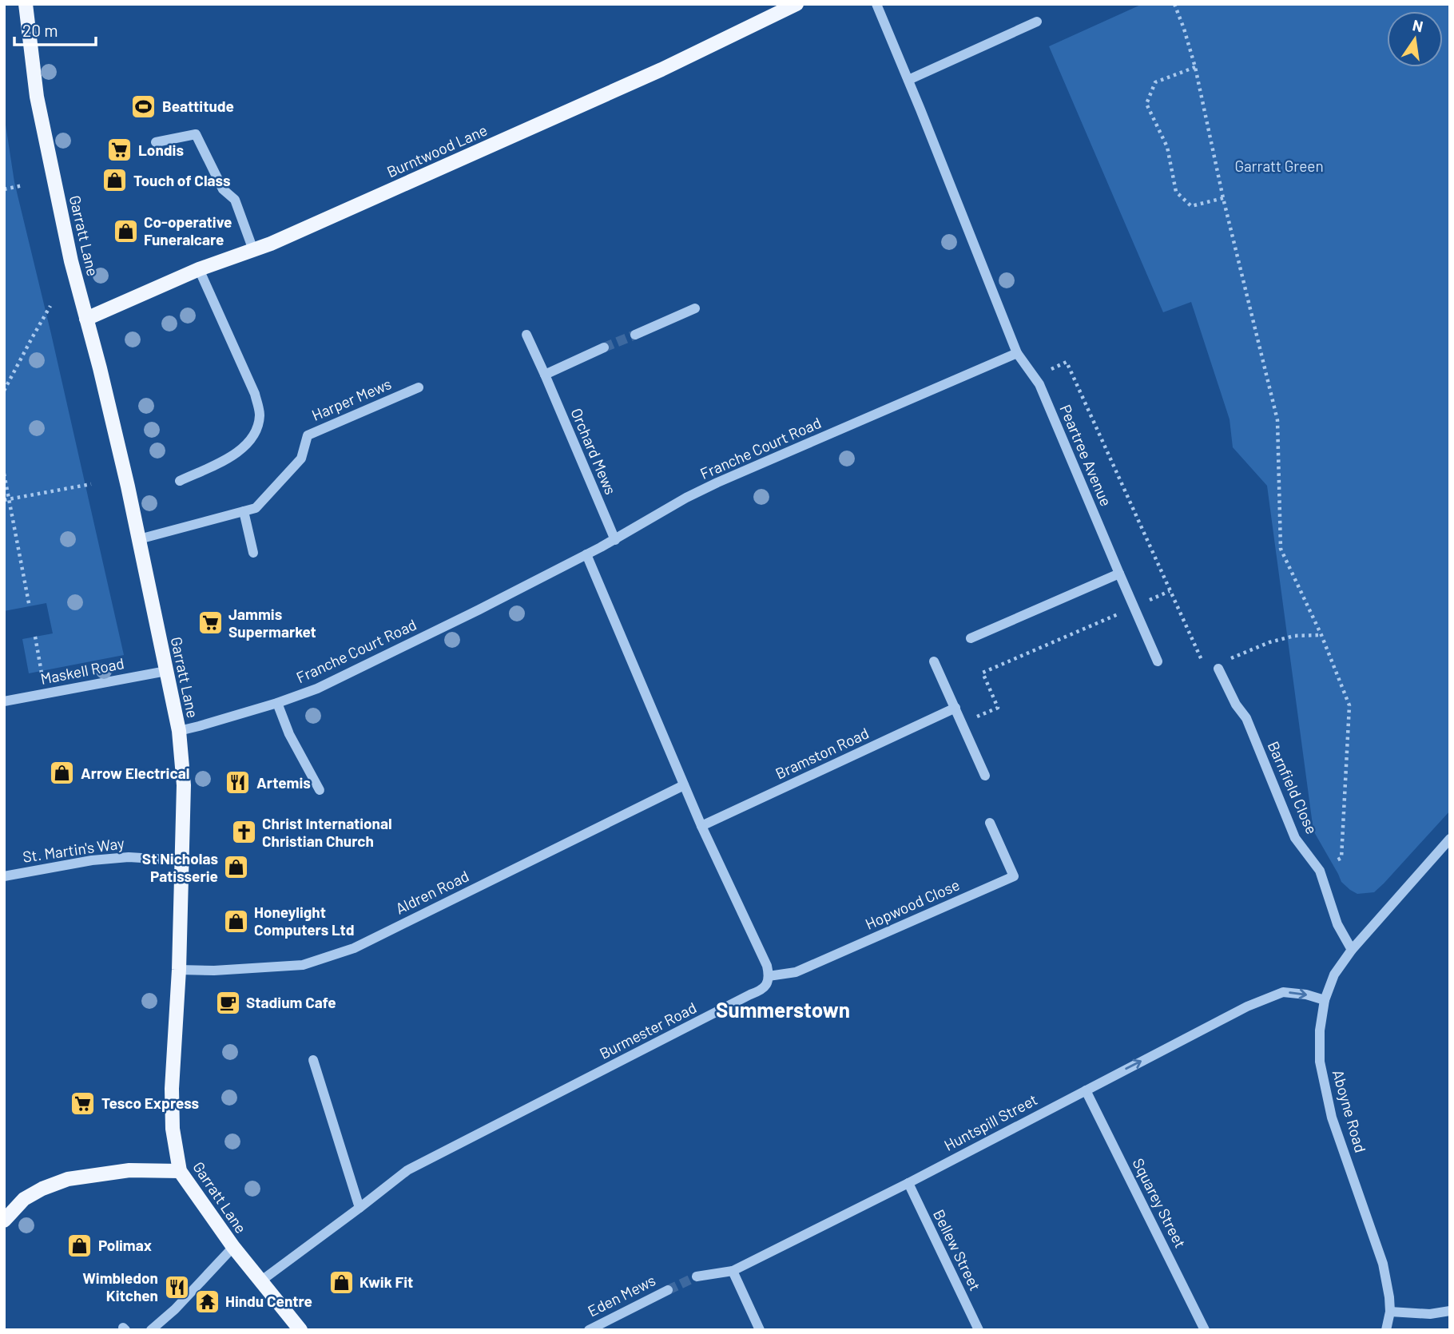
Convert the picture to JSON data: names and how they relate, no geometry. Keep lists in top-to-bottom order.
{
  "streets": {
    "main road": ["Burntwood Lane", "Garratt Lane"],
    "street": [
      "Harper Mews",
      "Franche Court Road",
      "Orchard Mews",
      "Peartree Avenue",
      "Maskell Road",
      "Bramston Road",
      "Barnfield Close",
      "St. Martin's Way",
      "Aldren Road",
      "Hopwood Close",
      "Burmester Road",
      "Aboyne Road",
      "Huntspill Street",
      "Squarey Street",
      "Bellew Street",
      "Eden Mews"
    ]
  },
  "crossings": [
    ["Burntwood Lane", "Garratt Lane"],
    ["Garratt Lane", "Harper Mews"],
    ["Garratt Lane", "Franche Court Road"],
    ["Garratt Lane", "Maskell Road"],
    ["Garratt Lane", "St. Martin's Way"],
    ["Garratt Lane", "Aldren Road"],
    ["Garratt Lane", "Burmester Road"],
    ["Franche Court Road", "Orchard Mews"],
    ["Franche Court Road", "Peartree Avenue"],
    ["Barnfield Close", "Aboyne Road"],
    ["Hopwood Close", "Burmester Road"],
    ["Aboyne Road", "Huntspill Street"],
    ["Huntspill Street", "Squarey Street"],
    ["Huntspill Street", "Bellew Street"]
  ],
  "one_way": ["Huntspill Street"],
  "districts": ["Summerstown"],
  "parks": ["Garratt Green"],
  "places": {
    "sports": ["Beattitude"],
    "supermarket": ["Londis", "Jammis Supermarket", "Tesco Express"],
    "shop": [
      "Touch of Class",
      "Co-operative Funeralcare",
      "Arrow Electrical",
      "St Nicholas Patisserie",
      "Honeylight Computers Ltd",
      "Polimax",
      "Kwik Fit"
    ],
    "restaurant": ["Artemis", "Wimbledon Kitchen"],
    "church": ["Christ International Christian Church"],
    "cafe": ["Stadium Cafe"],
    "temple": ["Hindu Centre"]
  },
  "scale_bar": "20 m",
  "north": "top"
}
